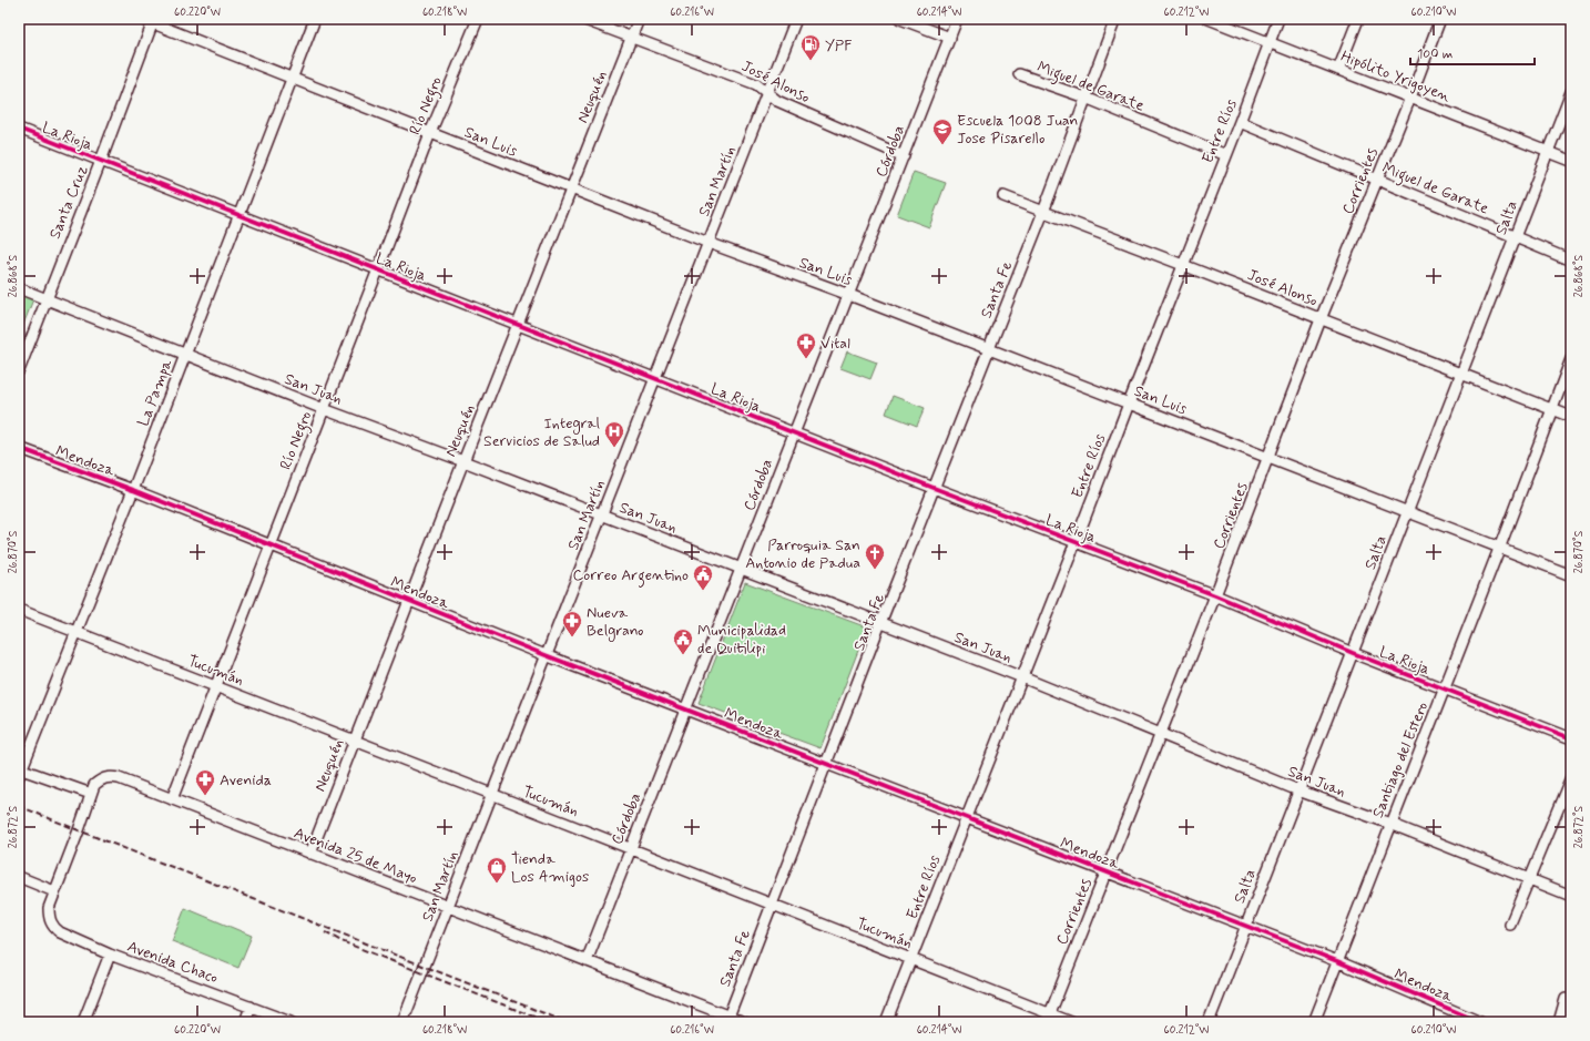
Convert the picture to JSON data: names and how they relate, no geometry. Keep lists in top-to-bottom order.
{
  "streets": {
    "street": [
      "Hipólito Yrigoyen",
      "José Alonso",
      "Miguel de Garate",
      "Neuquén",
      "Río Negro",
      "Entre Ríos",
      "La Rioja",
      "San Luis",
      "Córdoba",
      "San Martín",
      "Corrientes",
      "Santa Cruz",
      "Salta",
      "Santa Fe",
      "San Juan",
      "La Pampa",
      "Mendoza",
      "Tucumán",
      "Santiago del Estero",
      "Avenida 25 de Mayo",
      "Avenida Chaco"
    ]
  },
  "crossings": [
    ["Hipólito Yrigoyen", "Entre Ríos"],
    ["Hipólito Yrigoyen", "Corrientes"],
    ["Hipólito Yrigoyen", "Salta"],
    ["José Alonso", "Neuquén"],
    ["José Alonso", "Entre Ríos"],
    ["José Alonso", "Córdoba"],
    ["José Alonso", "San Martín"],
    ["José Alonso", "Corrientes"],
    ["José Alonso", "Salta"],
    ["José Alonso", "Santa Fe"],
    ["José Alonso", "Santiago del Estero"],
    ["Miguel de Garate", "Entre Ríos"],
    ["Miguel de Garate", "Corrientes"],
    ["Miguel de Garate", "Salta"],
    ["Miguel de Garate", "Santa Fe"],
    ["Neuquén", "La Rioja"],
    ["Neuquén", "San Luis"],
    ["Neuquén", "San Juan"],
    ["Neuquén", "Mendoza"],
    ["Neuquén", "Tucumán"],
    ["Neuquén", "Avenida 25 de Mayo"],
    ["Río Negro", "La Rioja"],
    ["Río Negro", "San Luis"],
    ["Río Negro", "San Juan"],
    ["Río Negro", "Mendoza"],
    ["Río Negro", "Tucumán"],
    ["Río Negro", "Avenida 25 de Mayo"],
    ["Entre Ríos", "La Rioja"],
    ["Entre Ríos", "San Luis"],
    ["Entre Ríos", "San Juan"],
    ["Entre Ríos", "Mendoza"],
    ["Entre Ríos", "Tucumán"],
    ["La Rioja", "Córdoba"],
    ["La Rioja", "San Martín"],
    ["La Rioja", "Corrientes"],
    ["La Rioja", "Santa Cruz"],
    ["La Rioja", "Salta"],
    ["La Rioja", "Santa Fe"],
    ["La Rioja", "La Pampa"],
    ["La Rioja", "Santiago del Estero"],
    ["San Luis", "Córdoba"],
    ["San Luis", "San Martín"],
    ["San Luis", "Corrientes"],
    ["San Luis", "Santa Cruz"],
    ["San Luis", "Salta"],
    ["San Luis", "Santa Fe"],
    ["San Luis", "La Pampa"],
    ["San Luis", "Santiago del Estero"],
    ["Córdoba", "San Juan"],
    ["Córdoba", "Mendoza"],
    ["Córdoba", "Tucumán"],
    ["Córdoba", "Avenida 25 de Mayo"],
    ["San Martín", "San Juan"],
    ["San Martín", "Mendoza"],
    ["San Martín", "Tucumán"],
    ["San Martín", "Avenida 25 de Mayo"],
    ["Corrientes", "San Juan"],
    ["Corrientes", "Mendoza"],
    ["Corrientes", "Tucumán"],
    ["Santa Cruz", "San Juan"],
    ["Salta", "San Juan"],
    ["Salta", "Mendoza"],
    ["Santa Fe", "San Juan"],
    ["Santa Fe", "Mendoza"],
    ["Santa Fe", "Tucumán"],
    ["Santa Fe", "Avenida 25 de Mayo"],
    ["San Juan", "La Pampa"],
    ["San Juan", "Santiago del Estero"],
    ["La Pampa", "Mendoza"],
    ["La Pampa", "Tucumán"],
    ["Mendoza", "Santiago del Estero"]
  ],
  "places": {
    "fuel station": ["YPF"],
    "school or university": ["Escuela 1008 Juan Jose Pisarello"],
    "pharmacy": ["Vital", "Nueva Belgrano", "Avenida"],
    "hospital": ["Integral Servicios de Salud"],
    "church": ["Parroquia San Antonio de Padua"],
    "public building": ["Correo Argentino", "Municipalidad de Quitilipi"],
    "shop": ["Tienda Los Amigos"]
  },
  "scale_bar": "100 m",
  "coordinates": [
    "60.220°W",
    "60.218°W",
    "60.216°W",
    "60.214°W",
    "60.212°W",
    "60.210°W",
    "26.868°S",
    "26.870°S",
    "26.872°S"
  ]
}
